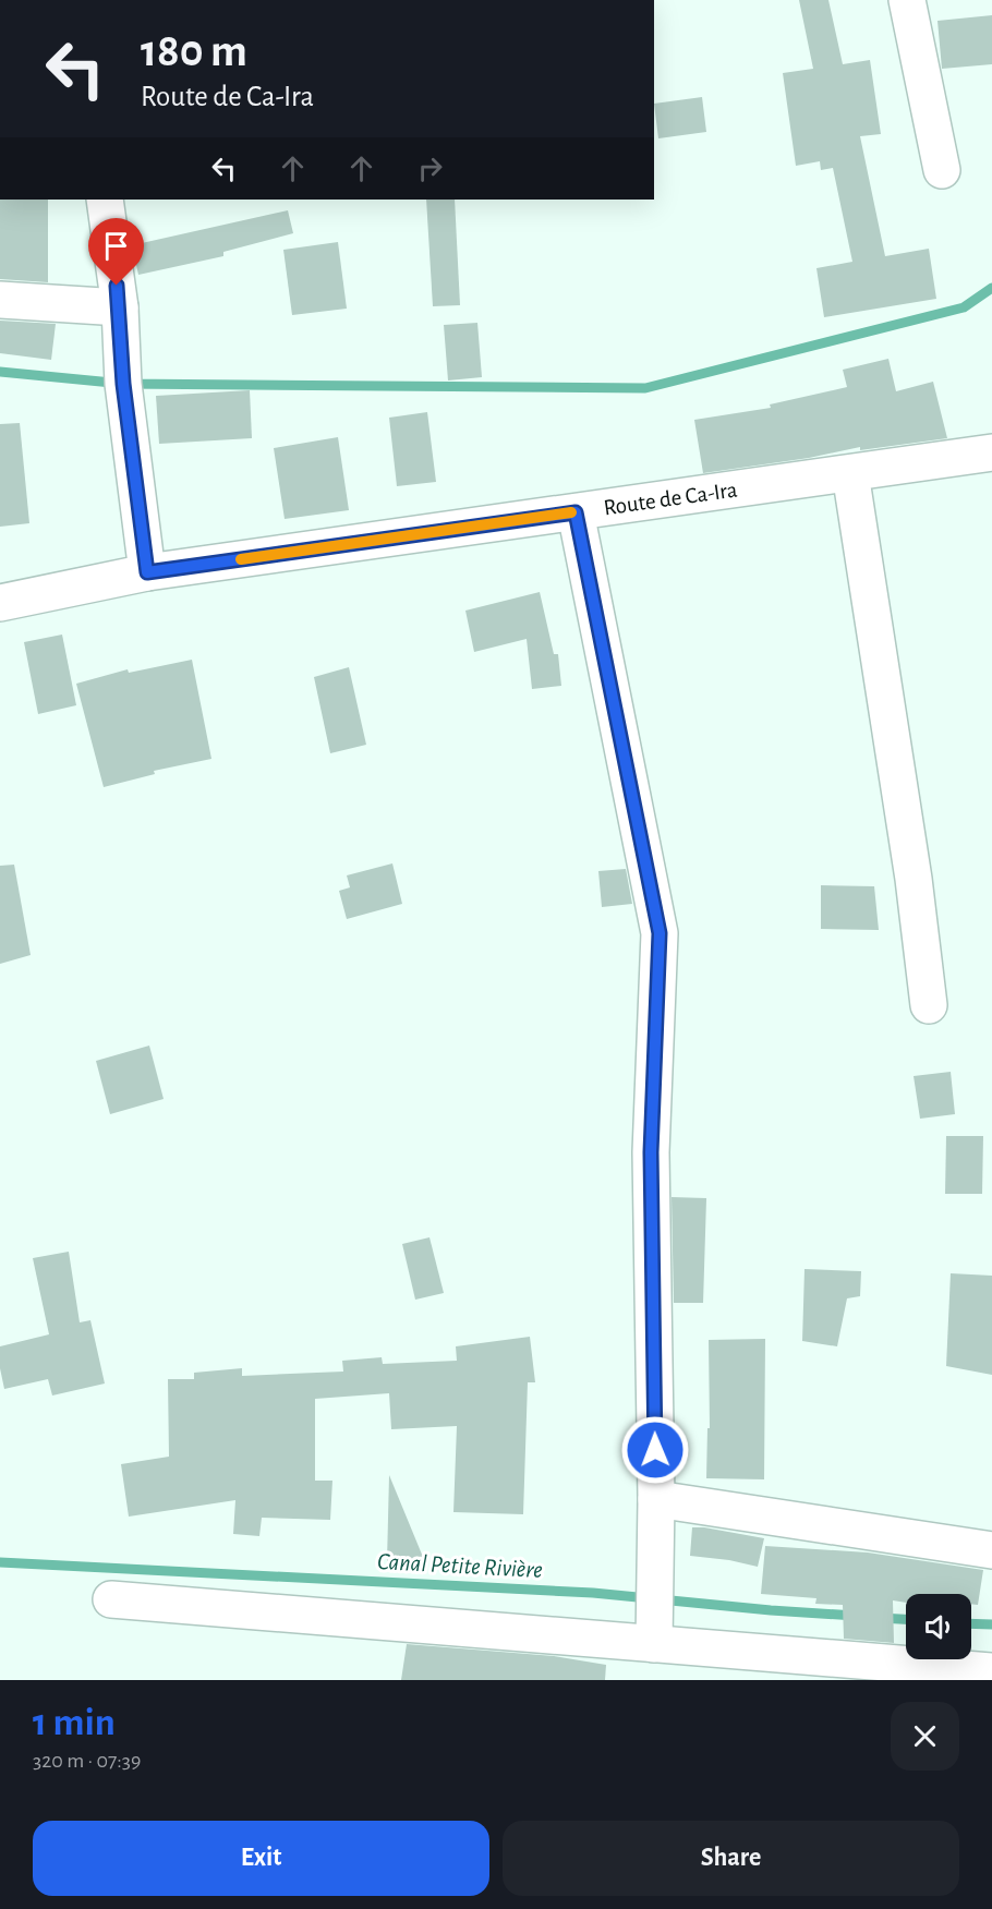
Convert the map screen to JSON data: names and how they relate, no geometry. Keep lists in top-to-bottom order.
{
  "streets": {
    "street": ["Route de Ca-Ira"]
  },
  "water": ["Canal Petite Rivière"],
  "page": {
    "turn": ["180 m", "Route de Ca-Ira"],
    "heading": ["1 min", "320 m · 07:39"],
    "buttons": ["Exit", "Share"]
  }
}
